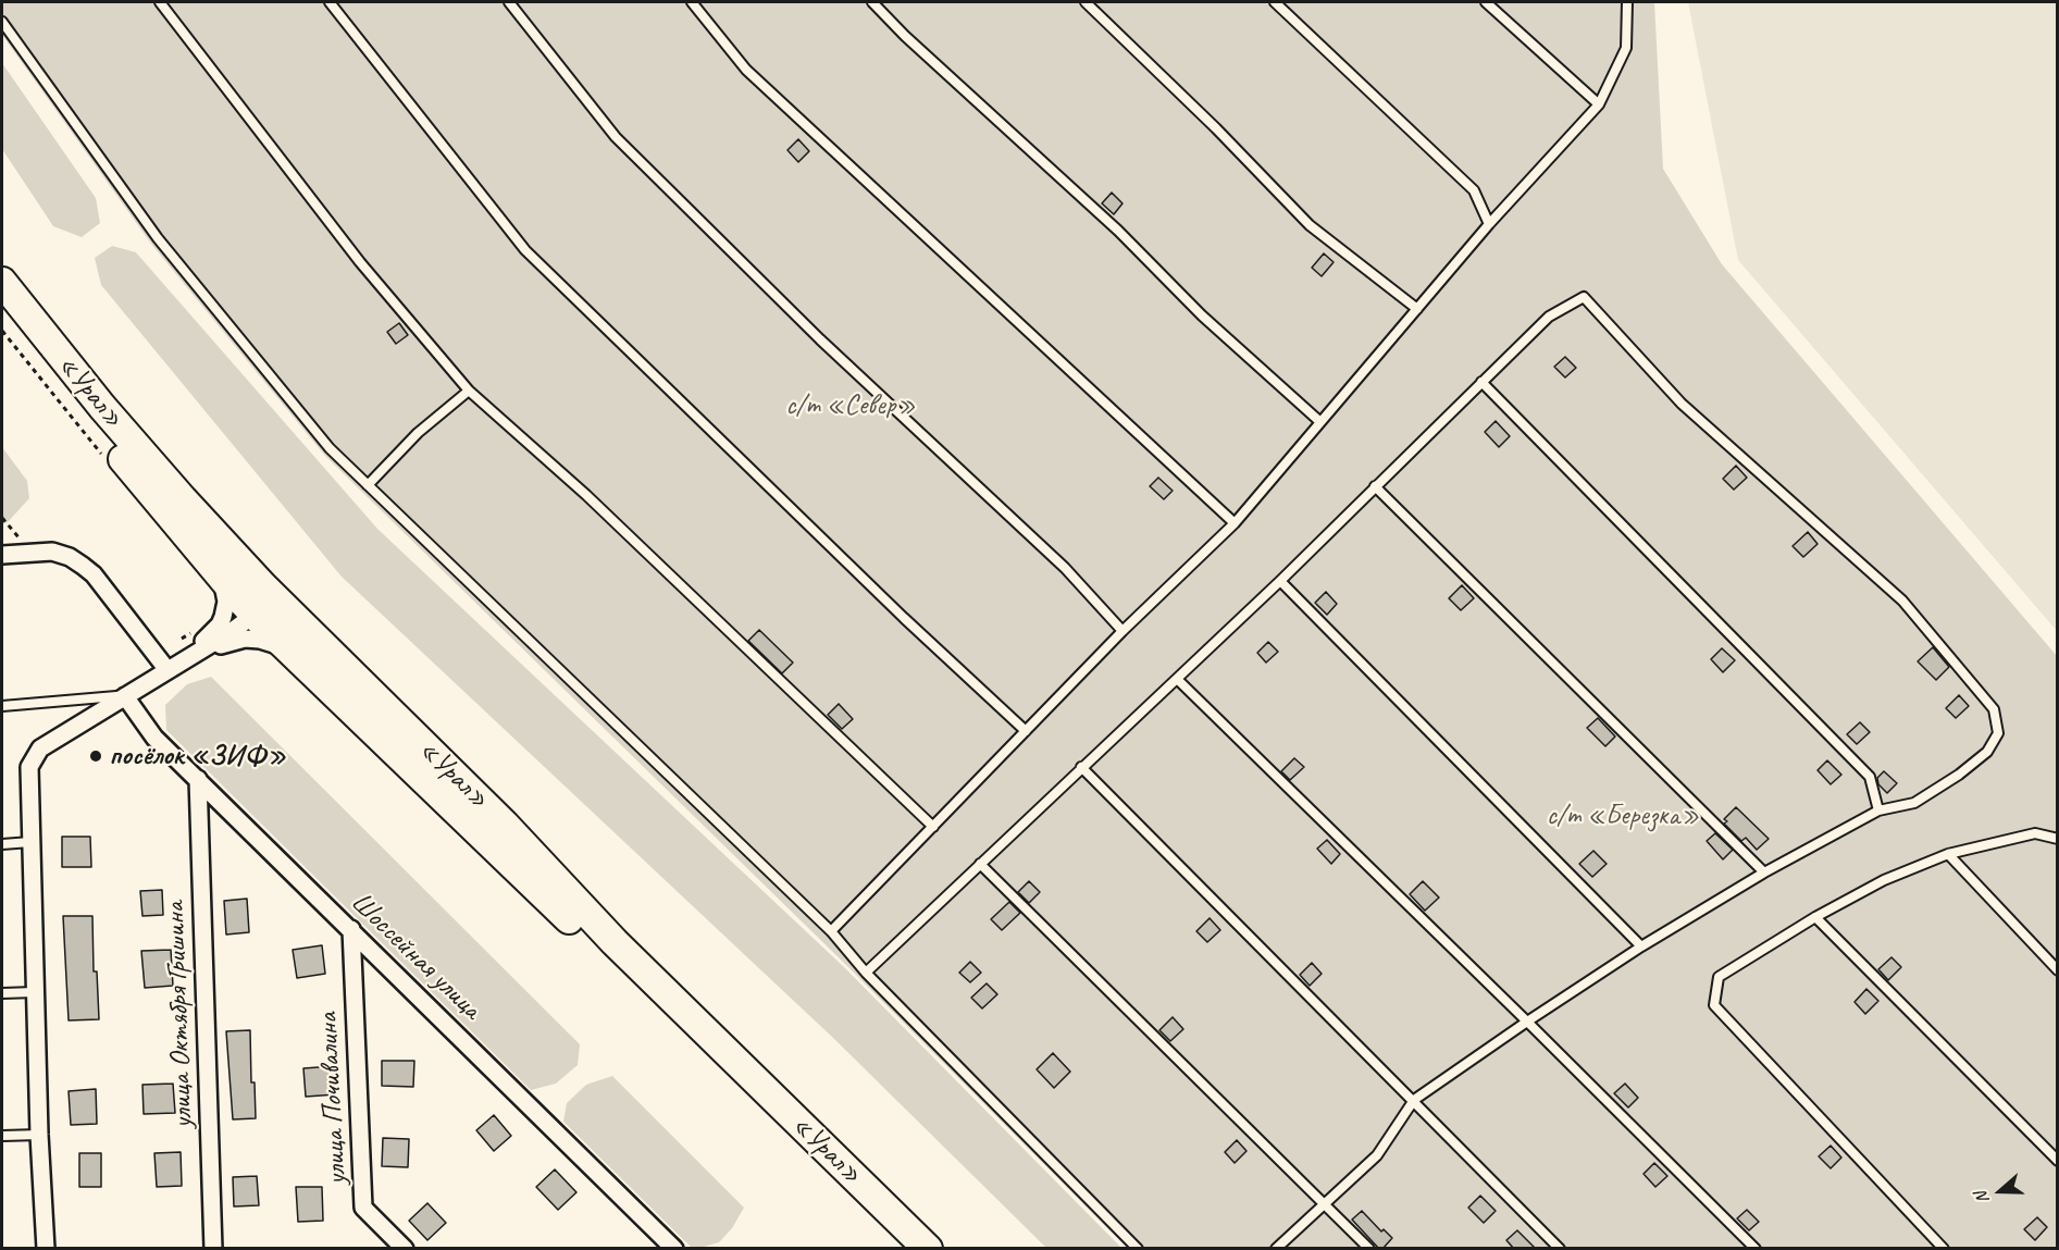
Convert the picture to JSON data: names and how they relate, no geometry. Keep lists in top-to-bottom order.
{
  "streets": {
    "highway": ["«Урал»"],
    "street": ["Шоссейная улица", "улица Октября Гришина", "улица Почивалина"]
  },
  "crossings": [
    ["Шоссейная улица", "улица Октября Гришина"],
    ["Шоссейная улица", "улица Почивалина"]
  ],
  "parks": ["с/т «Север»", "с/т «Березка»"],
  "places": ["посёлок «ЗИФ»"],
  "north": "left"
}
